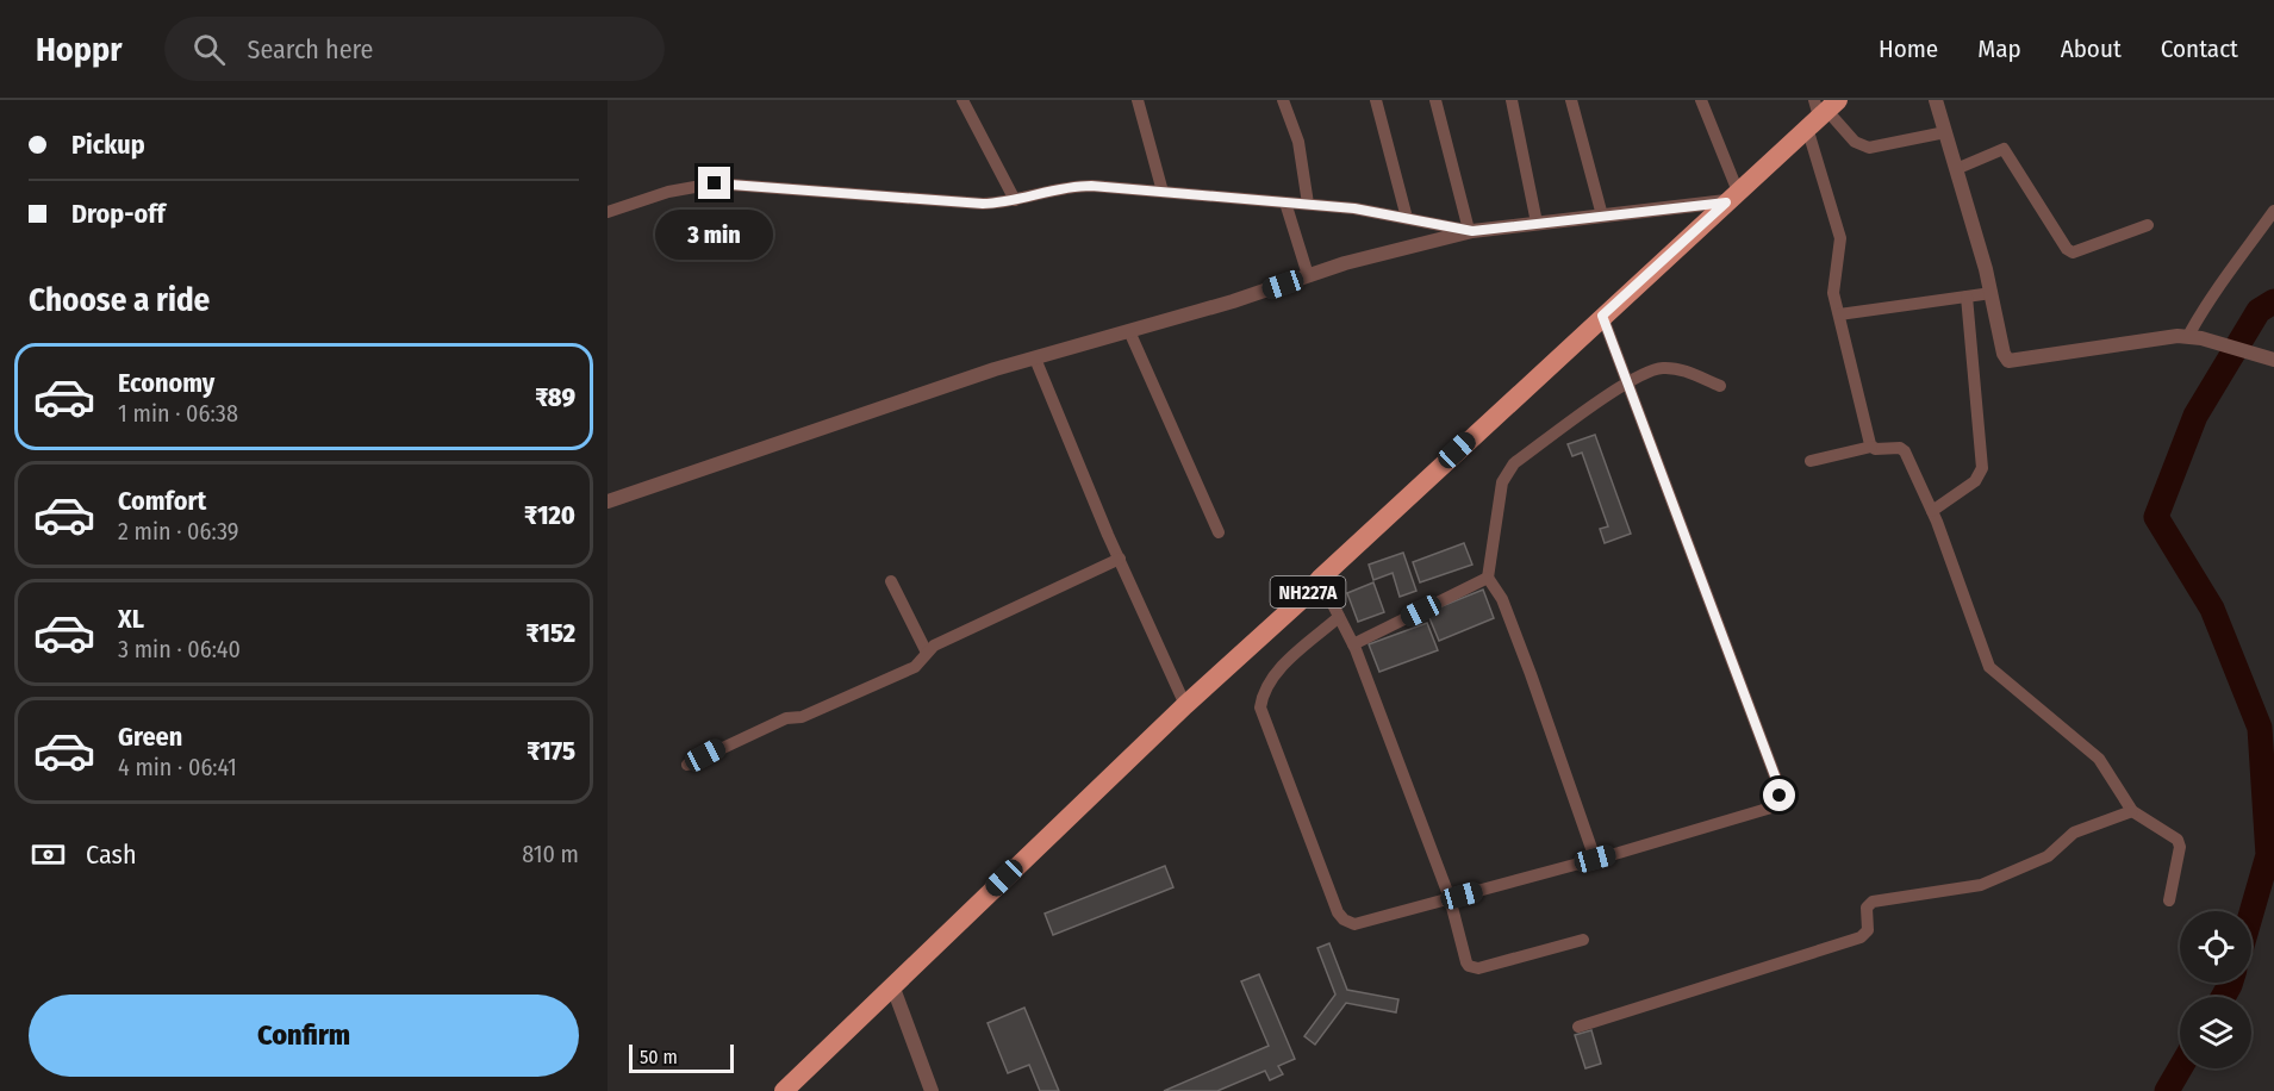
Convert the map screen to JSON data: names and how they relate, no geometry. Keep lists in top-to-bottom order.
{
  "streets": {
    "highway": ["NH227A"]
  },
  "scale_bar": "50 m",
  "page": {
    "header": "Hoppr",
    "search": "Search here",
    "nav": [
      "Home",
      "Map",
      "About",
      "Contact"
    ],
    "banner": ["Pickup", "Drop-off"],
    "bubble": "3 min",
    "heading": "Choose a ride",
    "list": [
      {
        "name": "Economy",
        "note": "1 min · 06:38",
        "value": "₹89"
      },
      {
        "name": "Comfort",
        "note": "2 min · 06:39",
        "value": "₹120"
      },
      {
        "name": "XL",
        "note": "3 min · 06:40",
        "value": "₹152"
      },
      {
        "name": "Green",
        "note": "4 min · 06:41",
        "value": "₹175"
      }
    ],
    "pay": ["Cash", "810 m"],
    "buttons": "Confirm",
    "scale": "50 m"
  }
}
